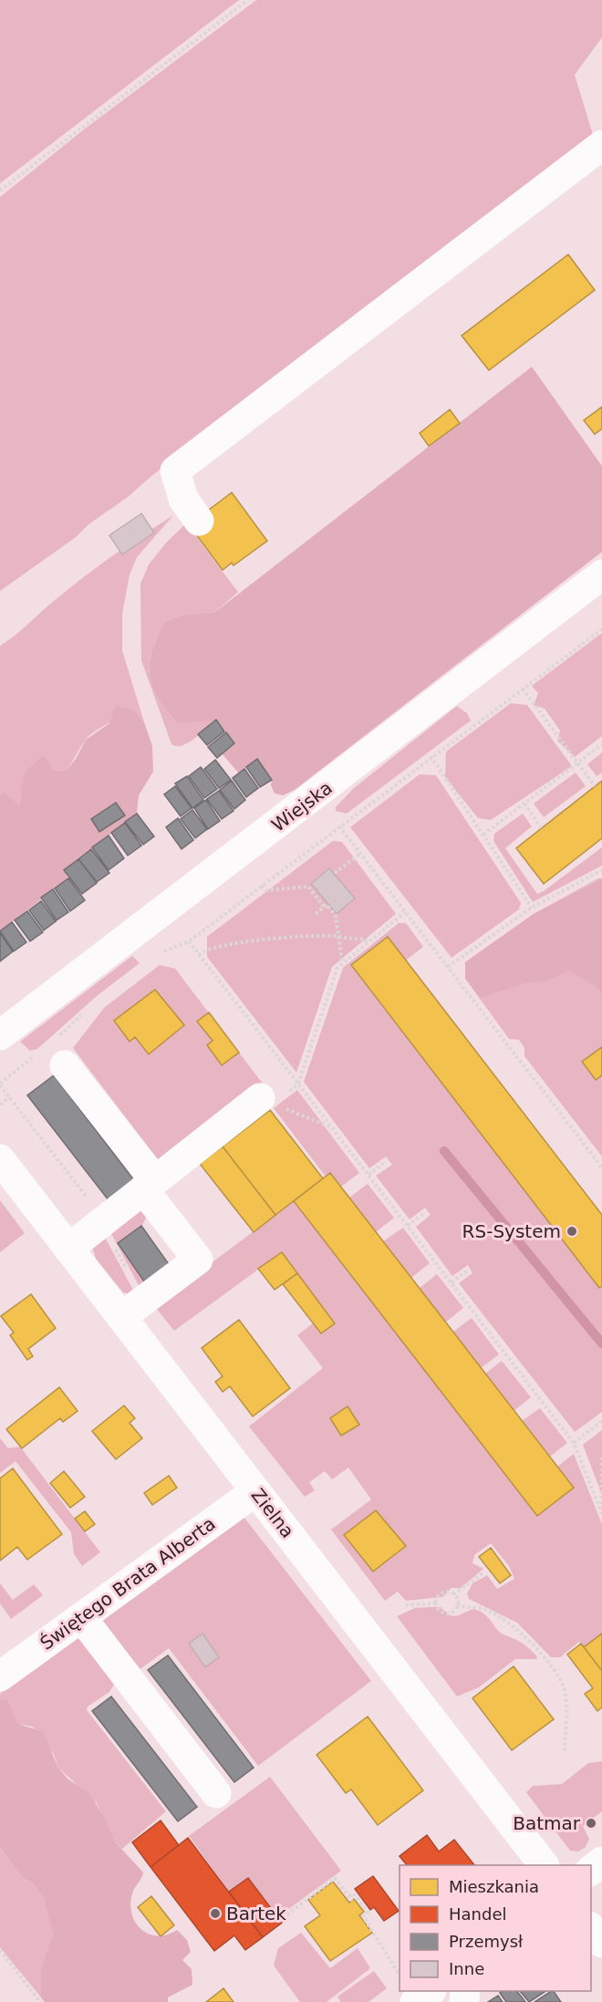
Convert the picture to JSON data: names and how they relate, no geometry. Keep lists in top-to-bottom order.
{
  "streets": {
    "street": ["Wiejska", "Zielna", "Świętego Brata Alberta"]
  },
  "crossings": [
    ["Zielna", "Świętego Brata Alberta"]
  ],
  "places": ["RS-System", "Batmar", "Bartek"],
  "legend": [
    "Mieszkania",
    "Handel",
    "Przemysł",
    "Inne"
  ]
}
